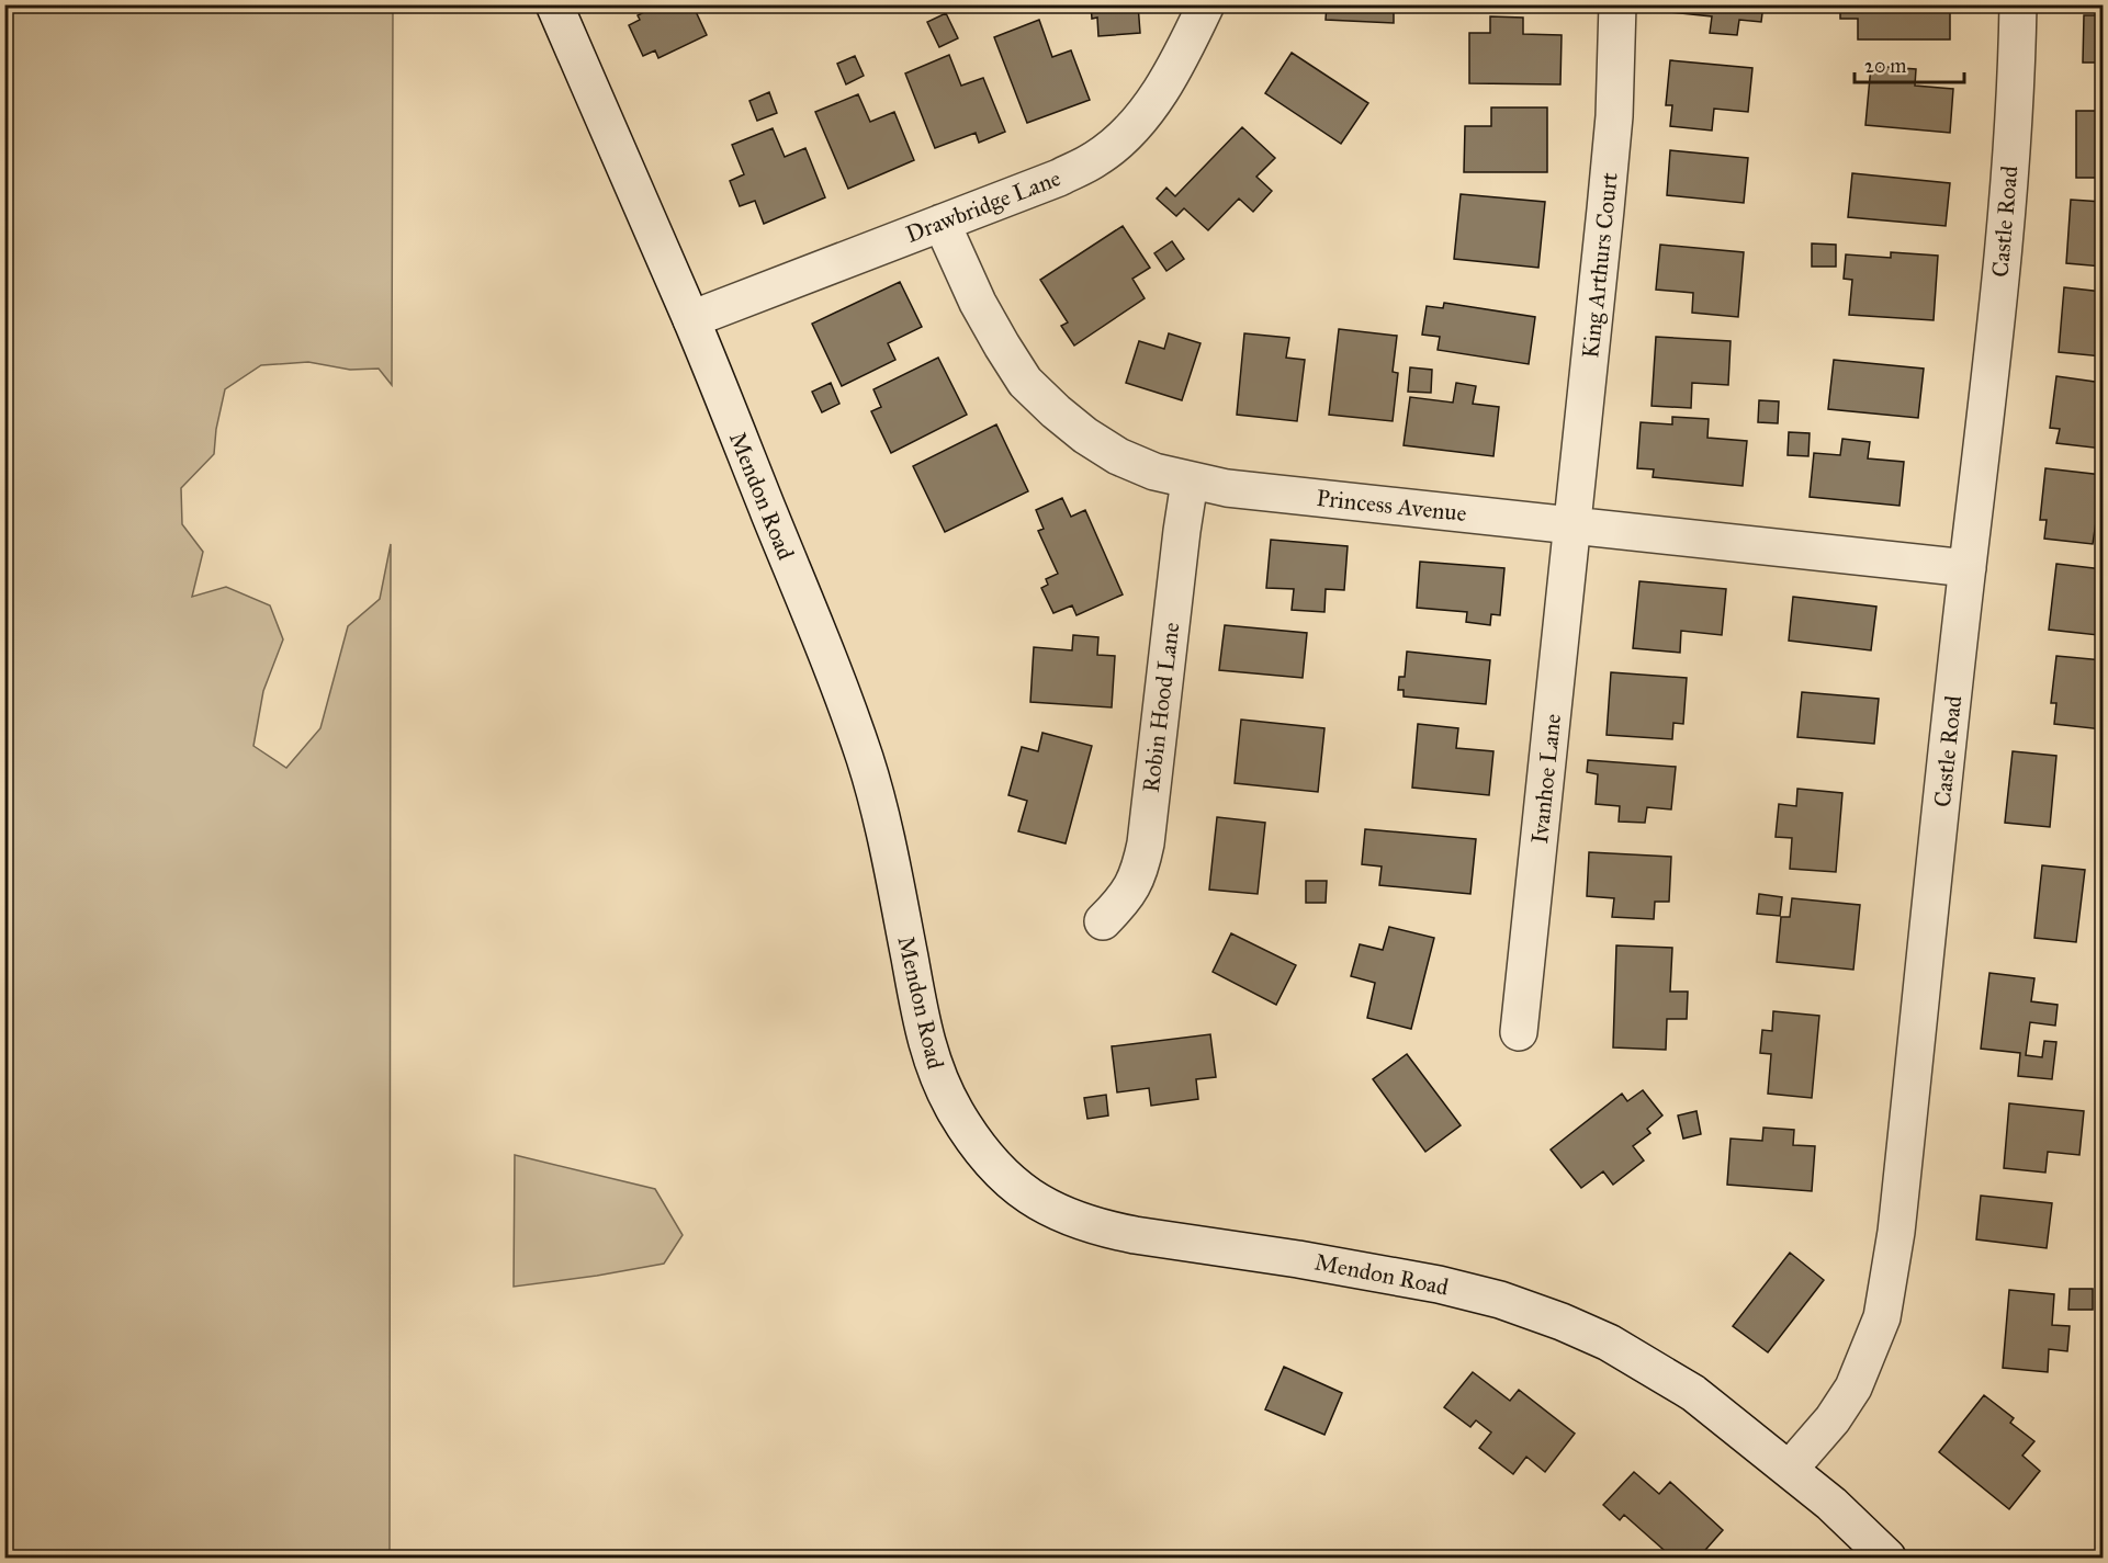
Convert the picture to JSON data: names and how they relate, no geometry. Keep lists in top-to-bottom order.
{
  "streets": {
    "street": [
      "Drawbridge Lane",
      "Castle Road",
      "King Arthurs Court",
      "Mendon Road",
      "Princess Avenue",
      "Robin Hood Lane",
      "Ivanhoe Lane"
    ]
  },
  "crossings": [
    ["Drawbridge Lane", "Mendon Road"],
    ["Drawbridge Lane", "Princess Avenue"],
    ["Castle Road", "Mendon Road"],
    ["Castle Road", "Princess Avenue"],
    ["King Arthurs Court", "Princess Avenue"],
    ["King Arthurs Court", "Ivanhoe Lane"],
    ["Princess Avenue", "Robin Hood Lane"],
    ["Princess Avenue", "Ivanhoe Lane"]
  ],
  "scale_bar": "20 m"
}
